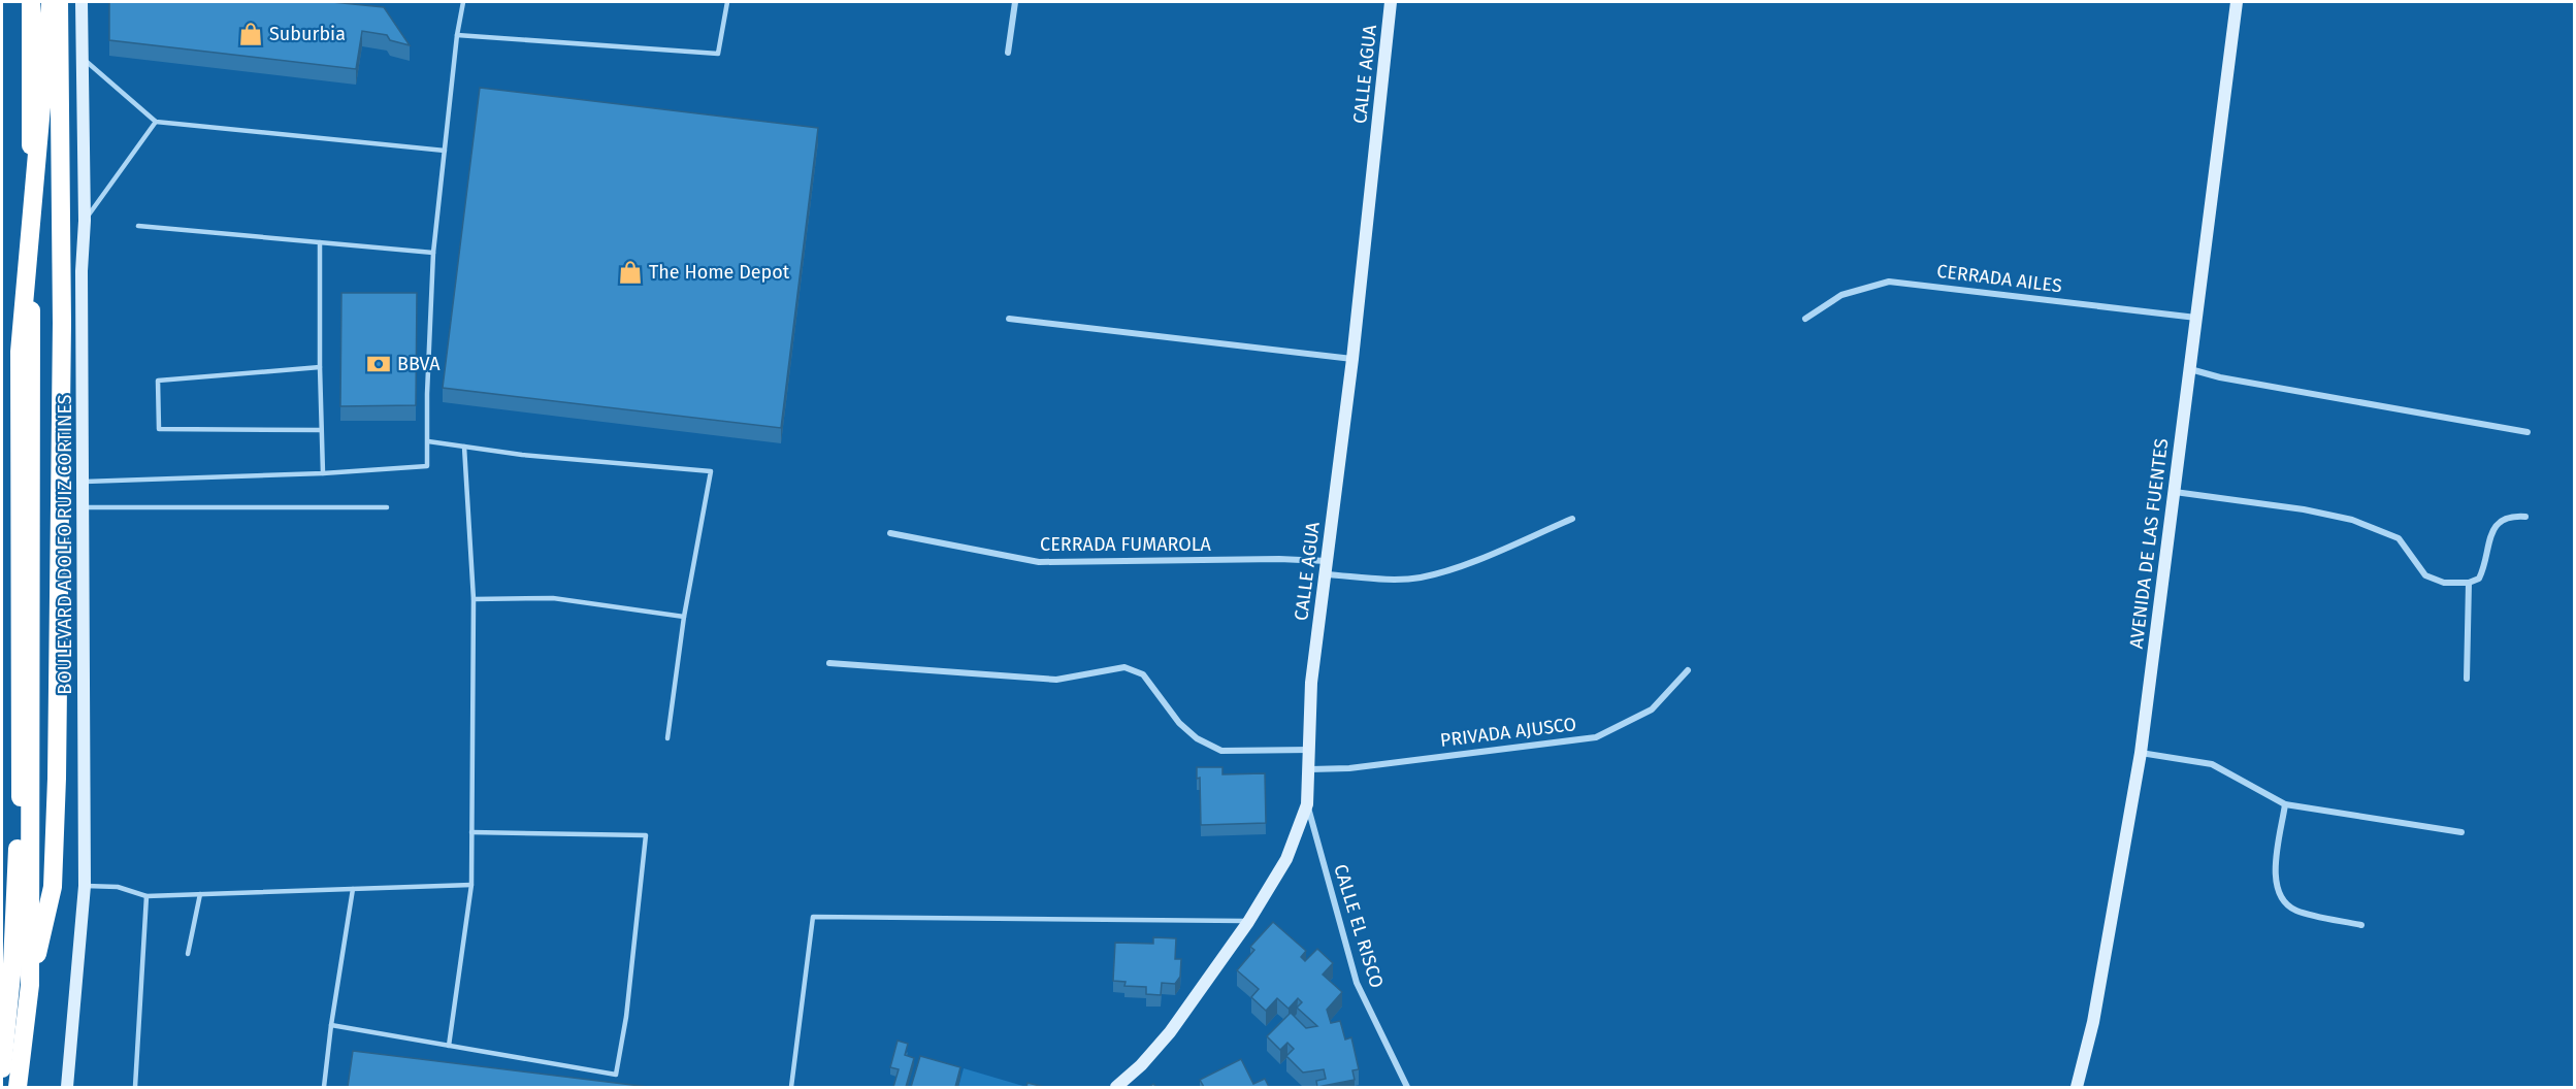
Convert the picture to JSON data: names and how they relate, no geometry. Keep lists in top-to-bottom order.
{
  "streets": {
    "street": [
      "CALLE AGUA",
      "CERRADA AILES",
      "AVENIDA DE LAS FUENTES",
      "BOULEVARD ADOLFO RUIZ CORTINES",
      "CERRADA FUMAROLA",
      "PRIVADA AJUSCO",
      "CALLE EL RISCO"
    ]
  },
  "crossings": [
    ["CALLE AGUA", "CERRADA FUMAROLA"],
    ["CALLE AGUA", "PRIVADA AJUSCO"],
    ["CALLE AGUA", "CALLE EL RISCO"],
    ["CERRADA AILES", "AVENIDA DE LAS FUENTES"]
  ],
  "places": {
    "shop": ["Suburbia", "The Home Depot"],
    "bank": ["BBVA"]
  }
}
